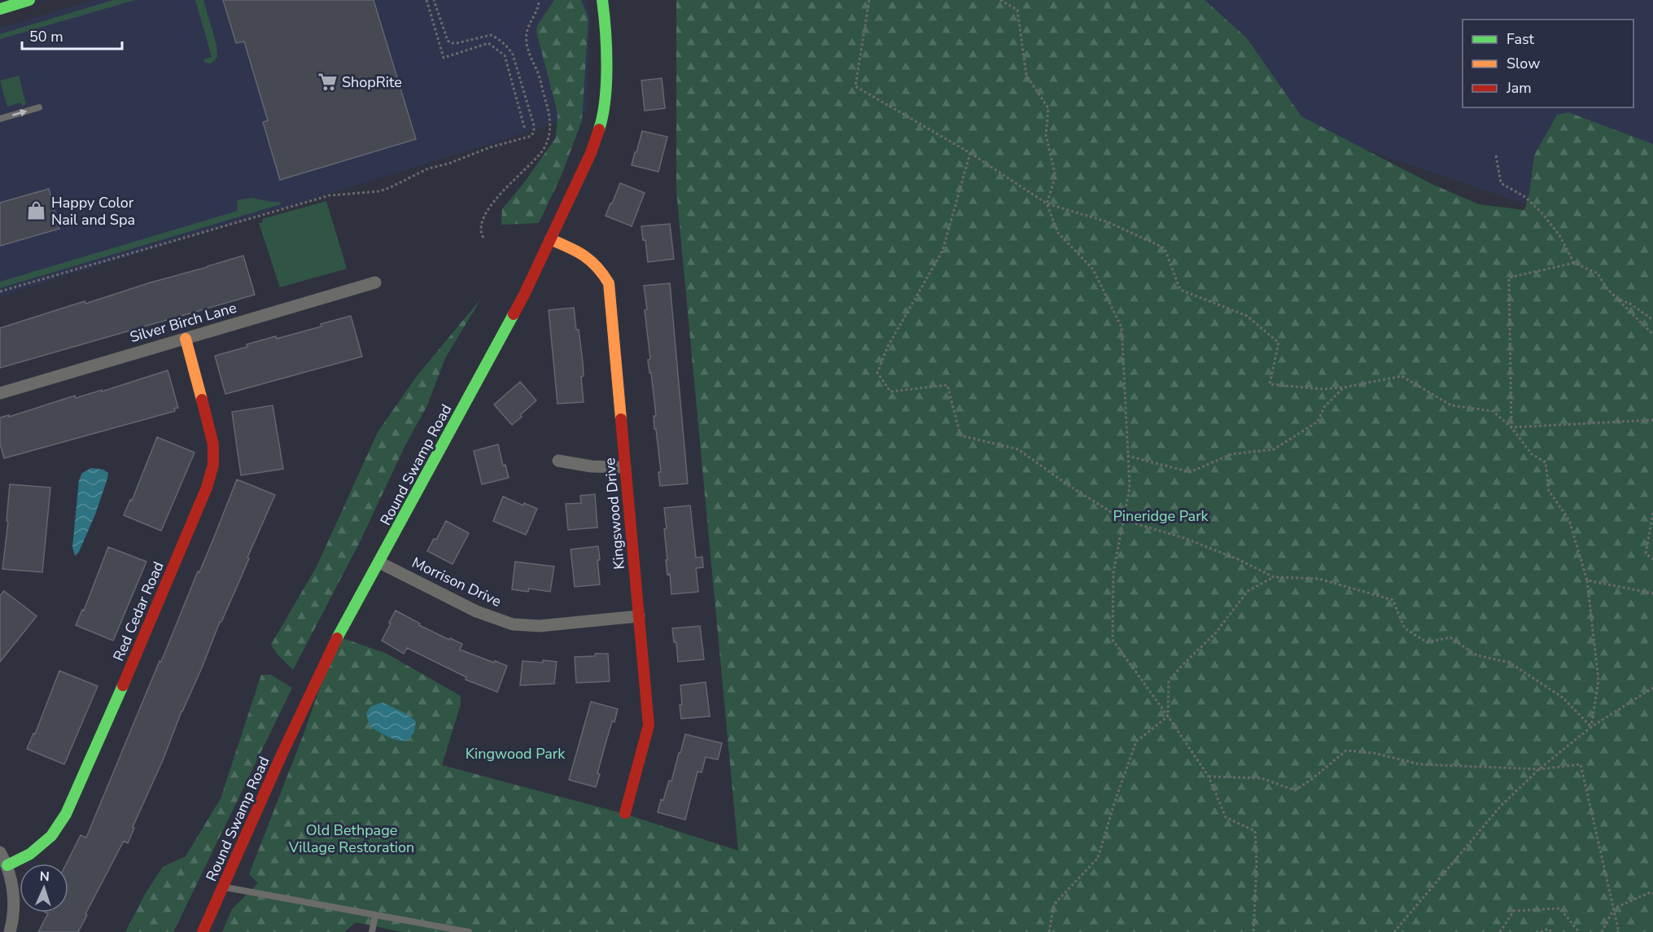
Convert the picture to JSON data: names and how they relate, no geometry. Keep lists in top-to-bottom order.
{
  "streets": {
    "street": [
      "Silver Birch Lane",
      "Round Swamp Road",
      "Kingswood Drive",
      "Morrison Drive",
      "Red Cedar Road"
    ]
  },
  "crossings": [
    ["Silver Birch Lane", "Red Cedar Road"],
    ["Round Swamp Road", "Kingswood Drive"],
    ["Round Swamp Road", "Morrison Drive"],
    ["Kingswood Drive", "Morrison Drive"]
  ],
  "parks": ["Pineridge Park", "Kingwood Park", "Old Bethpage Village Restoration"],
  "places": {
    "supermarket": ["ShopRite"],
    "shop": ["Happy Color Nail and Spa"]
  },
  "legend": ["Fast", "Slow", "Jam"],
  "scale_bar": "50 m",
  "north": "top"
}
